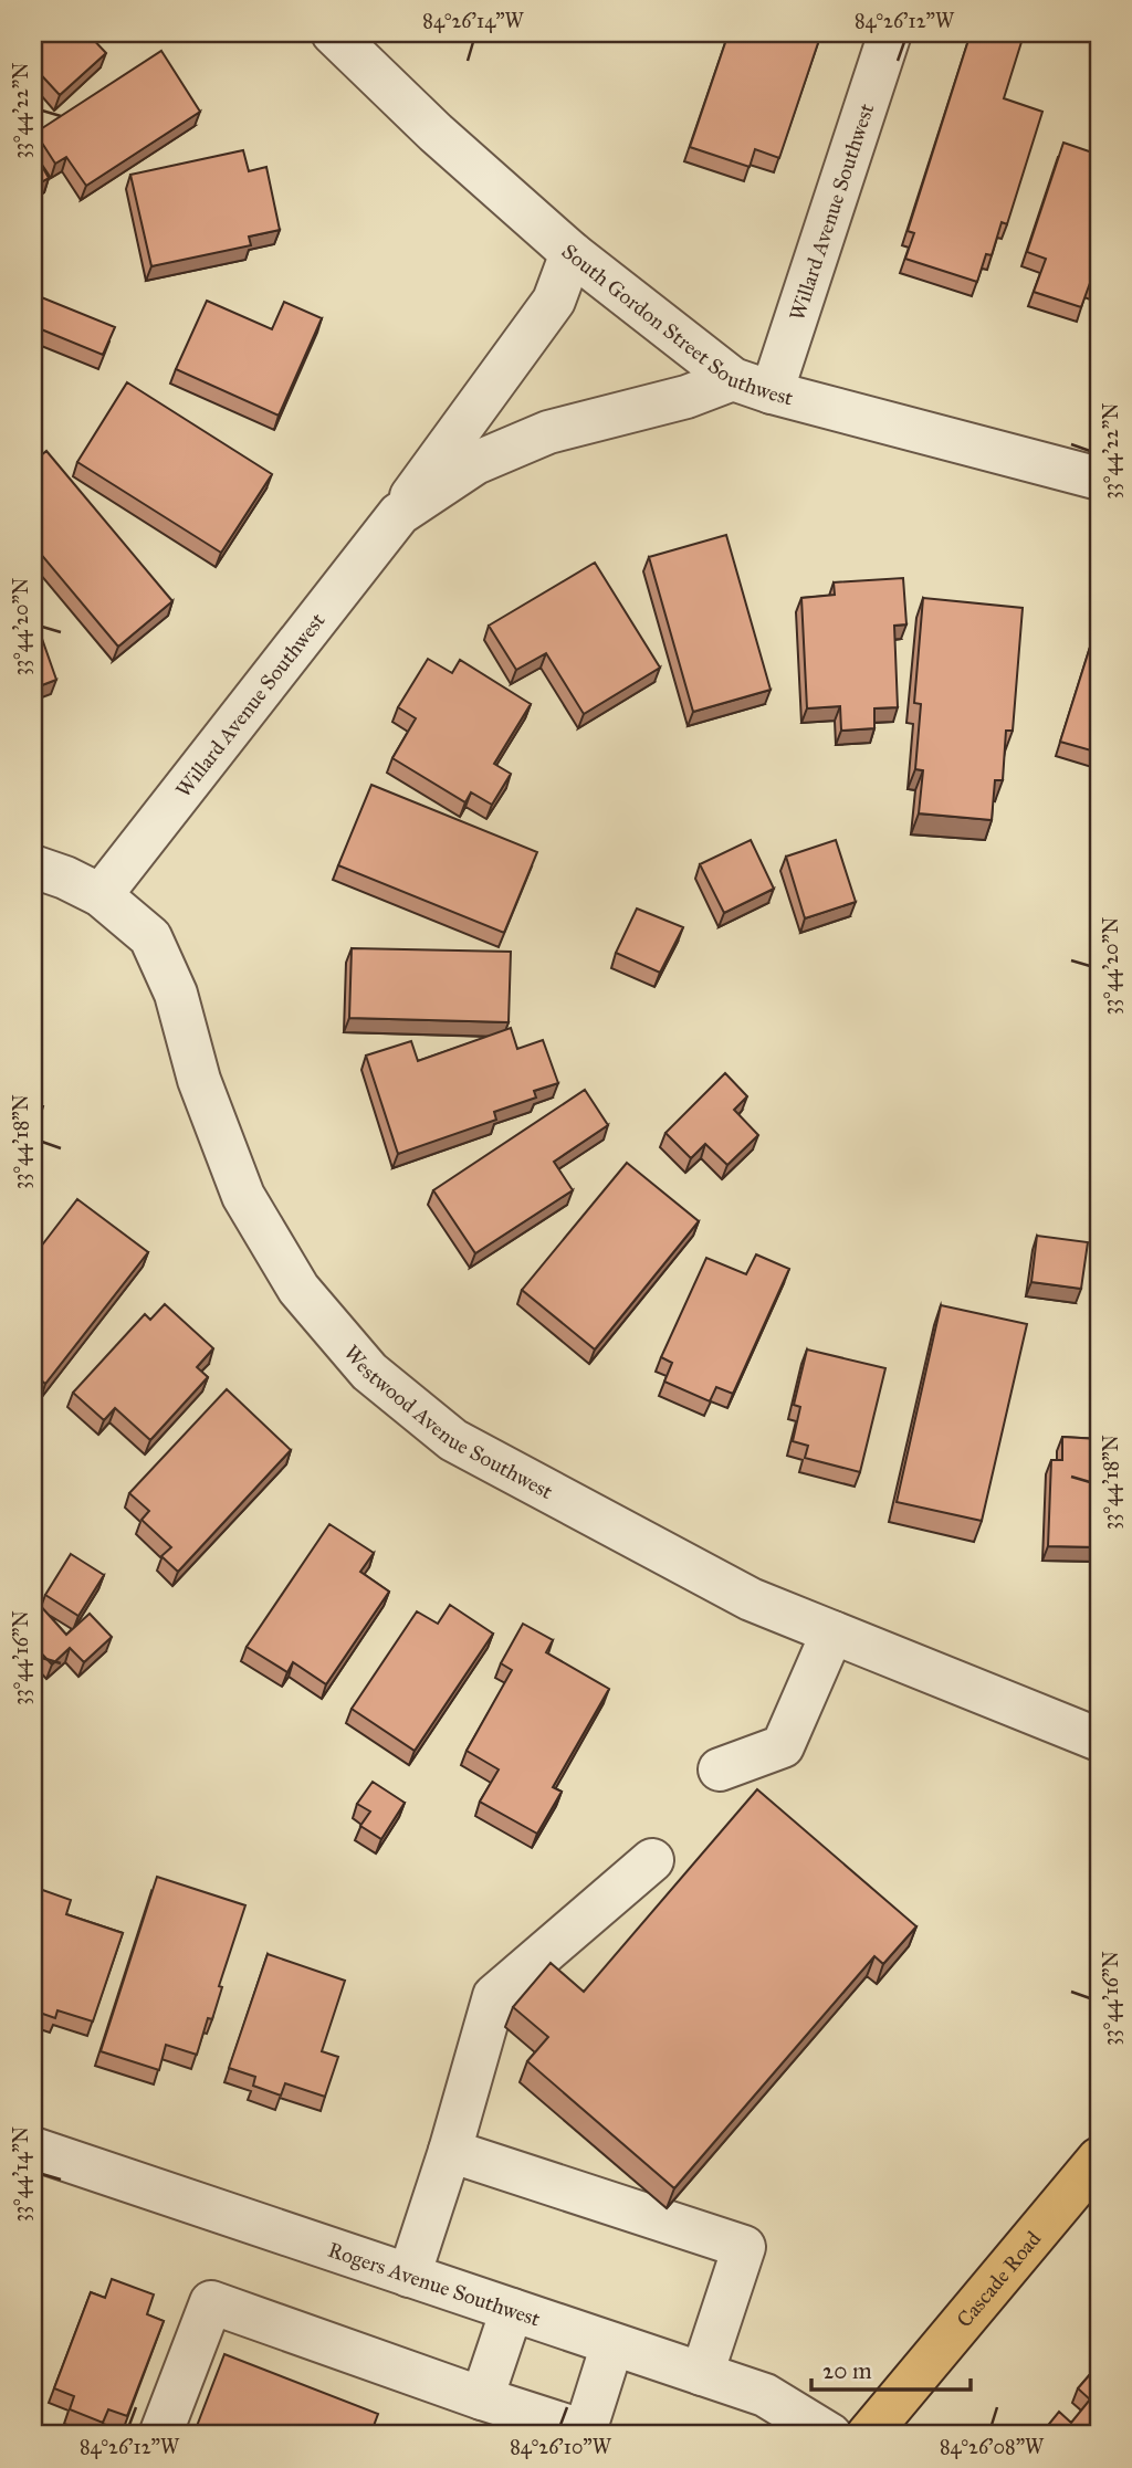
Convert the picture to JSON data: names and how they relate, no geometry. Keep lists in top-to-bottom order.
{
  "streets": {
    "main road": ["Cascade Road"],
    "street": [
      "Willard Avenue Southwest",
      "South Gordon Street Southwest",
      "Westwood Avenue Southwest",
      "Rogers Avenue Southwest"
    ]
  },
  "crossings": [
    ["Willard Avenue Southwest", "South Gordon Street Southwest"],
    ["Willard Avenue Southwest", "Westwood Avenue Southwest"]
  ],
  "scale_bar": "20 m",
  "coordinates": [
    "84°26'14\"W",
    "84°26'12\"W",
    "33°44'22\"N",
    "33°44'20\"N",
    "33°44'18\"N",
    "33°44'16\"N",
    "33°44'14\"N",
    "84°26'10\"W",
    "84°26'08\"W"
  ]
}
